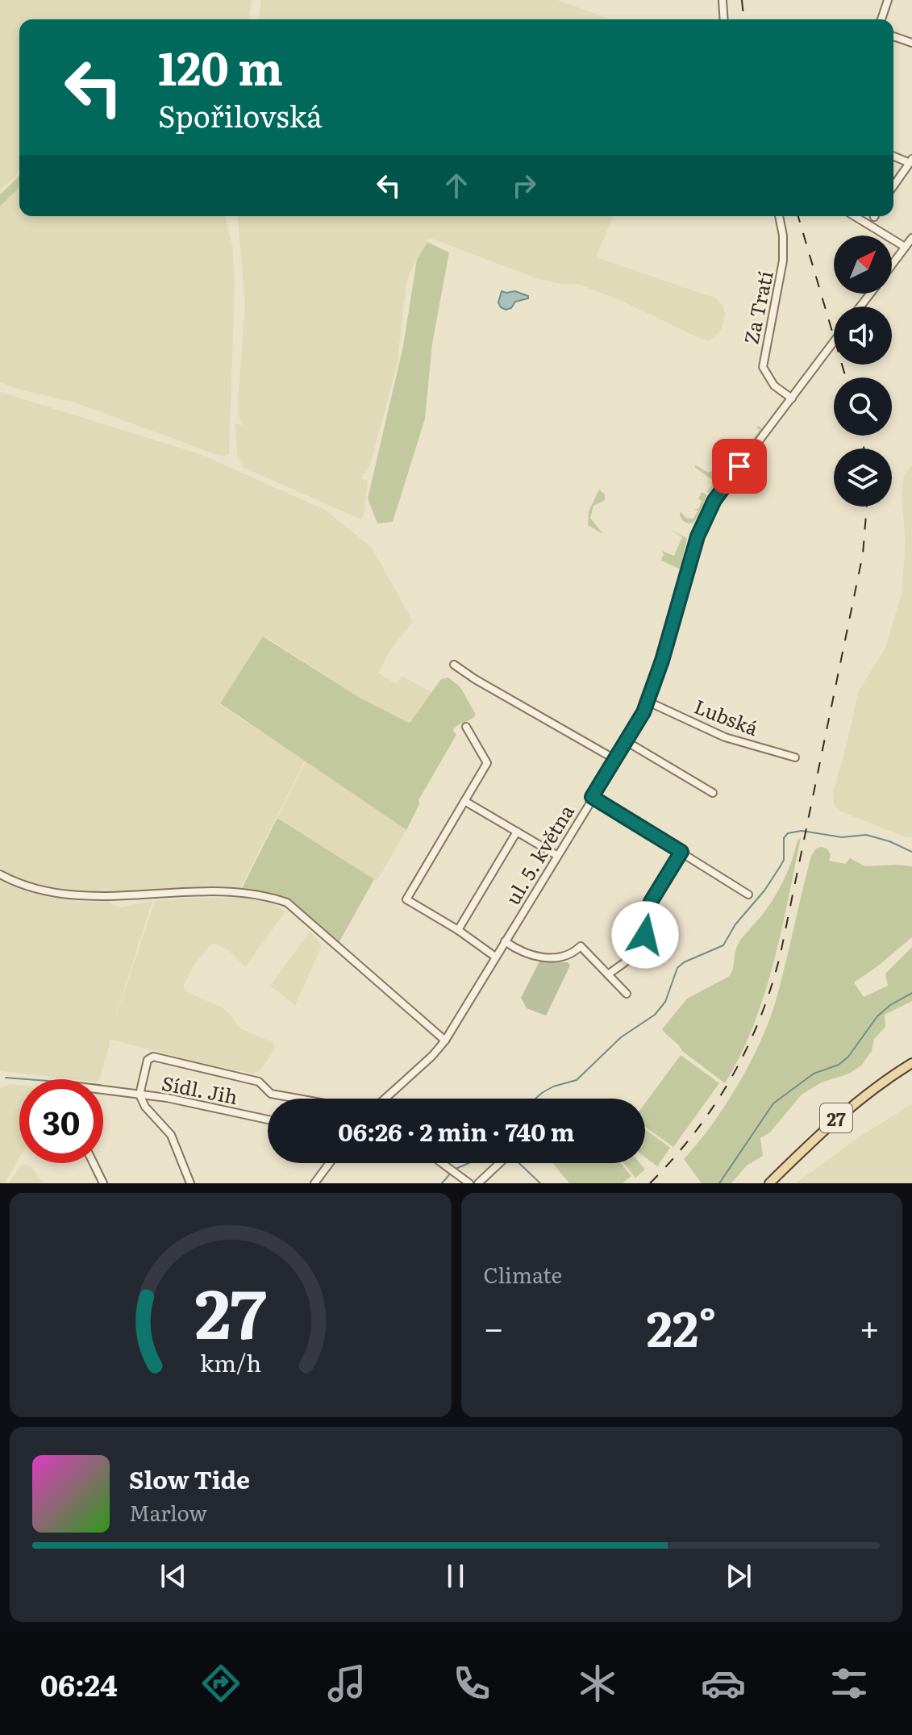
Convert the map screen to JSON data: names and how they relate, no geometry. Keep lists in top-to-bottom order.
{
  "streets": {
    "main road": ["27"],
    "street": [
      "Za Tratí",
      "Lubská",
      "ul. 5. května",
      "Sídl. Jih"
    ]
  },
  "crossings": [
    ["Za Tratí", "ul. 5. května"],
    ["Lubská", "ul. 5. května"]
  ],
  "north": "top right",
  "page": {
    "turn": ["120 m", "Spořilovská"],
    "limit": "30",
    "trip": "06:26 · 2 min · 740 m",
    "tile": "Climate",
    "heat": ["−", "22°", "+"],
    "song": ["Slow Tide", "Marlow"],
    "tabs": "06:24",
    "gauge": ["27", "km/h"]
  }
}
